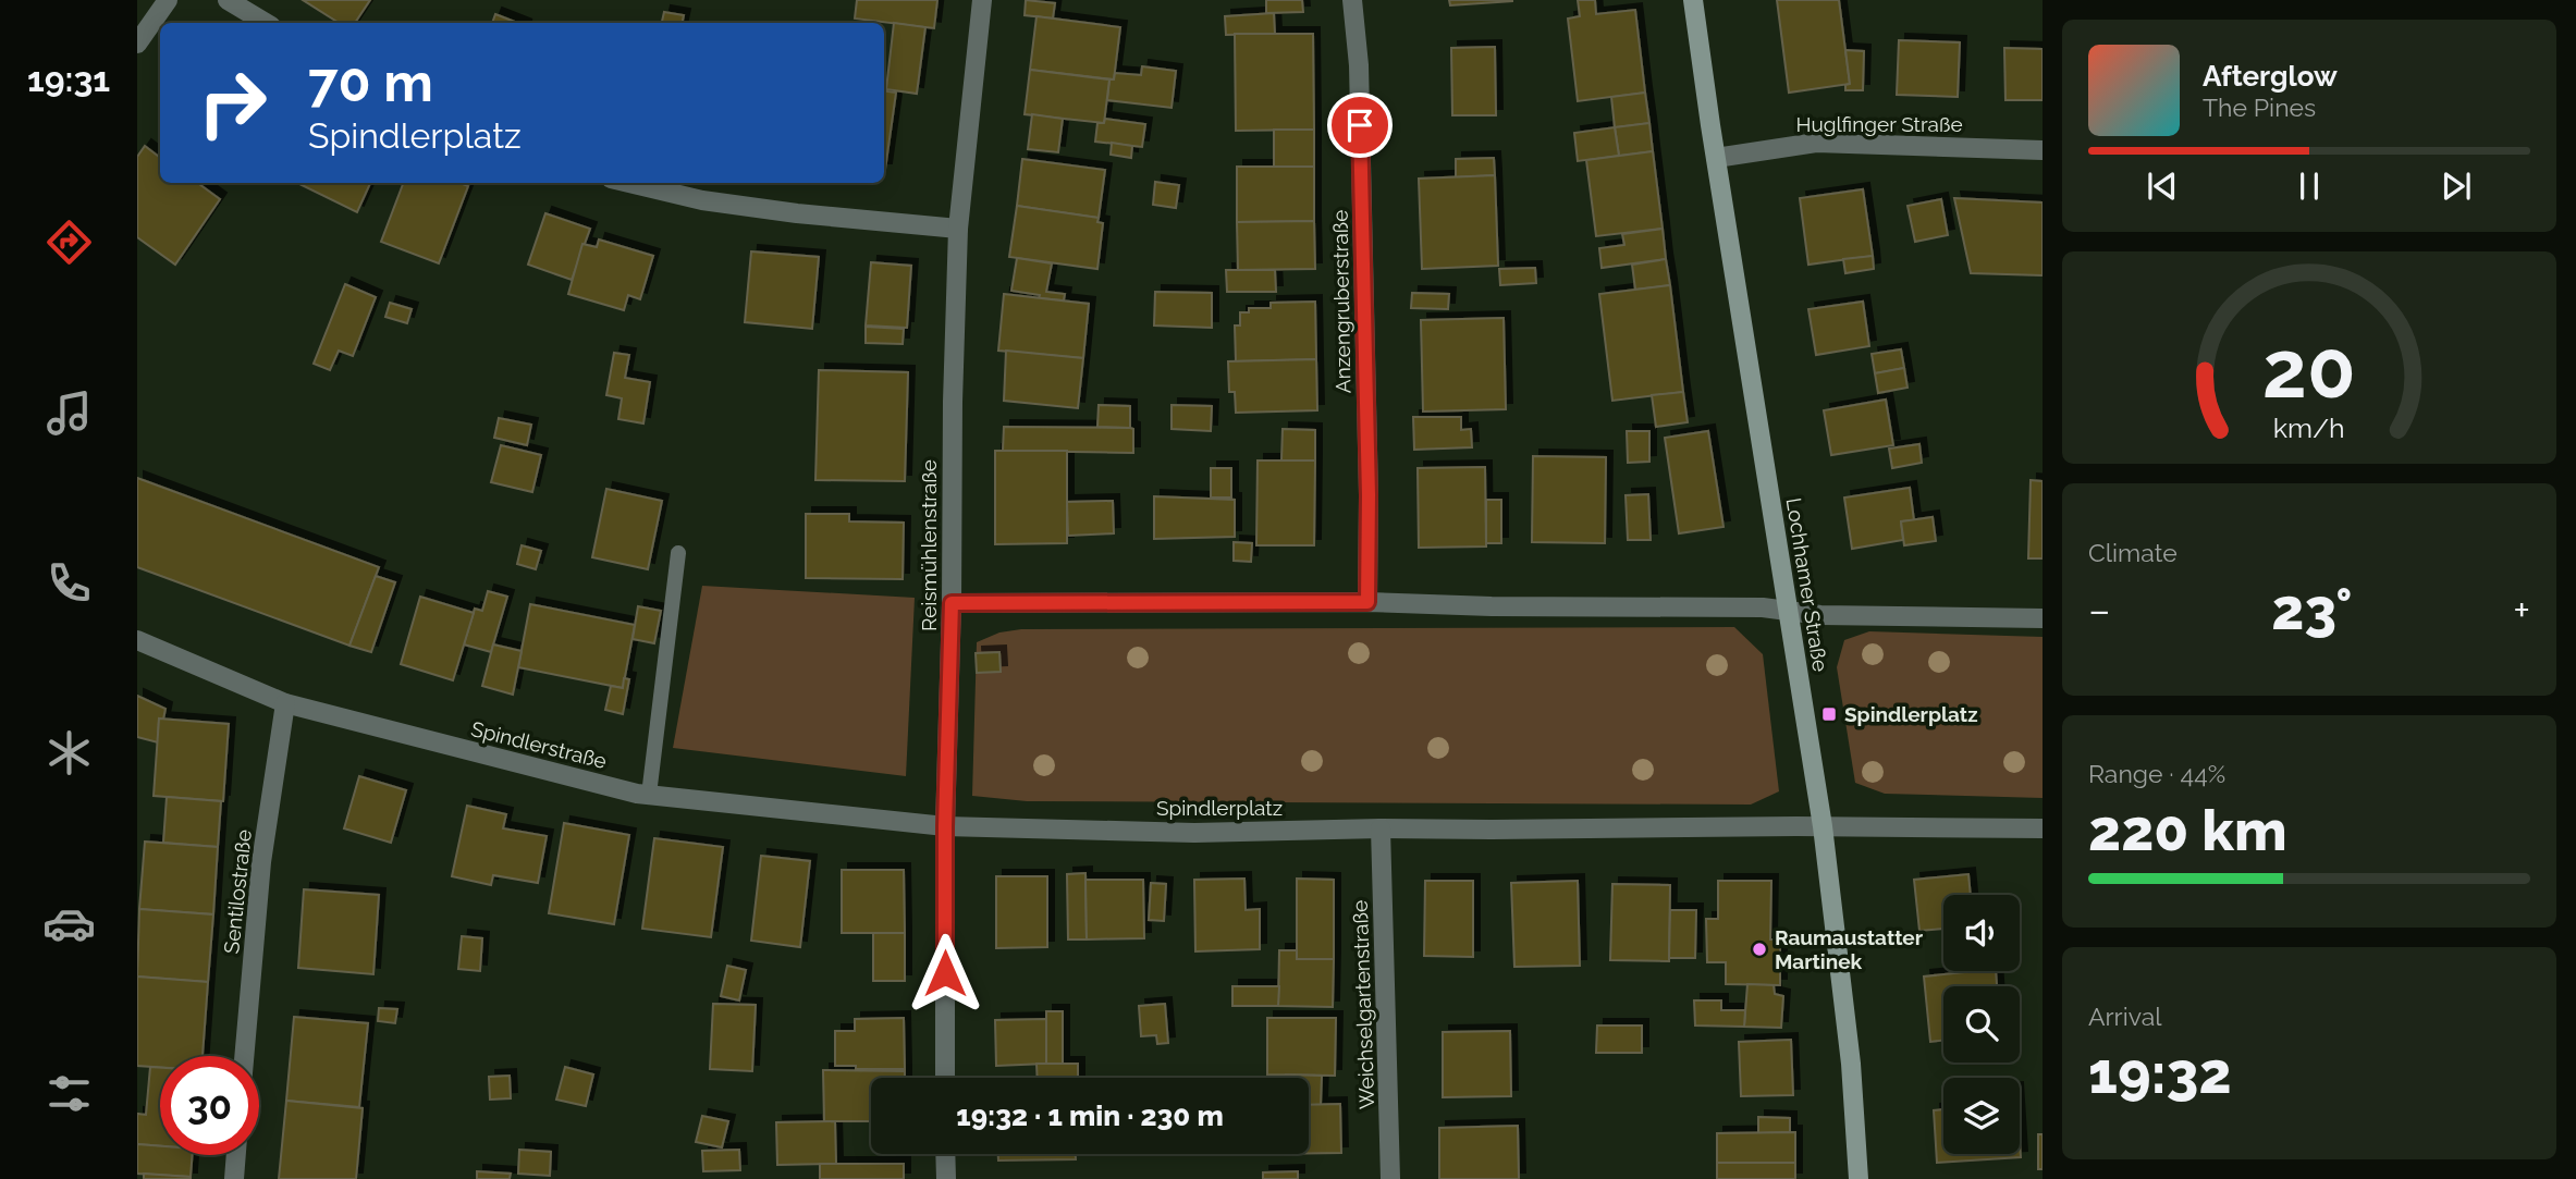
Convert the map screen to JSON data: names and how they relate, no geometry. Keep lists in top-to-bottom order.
{
  "streets": {
    "main road": ["Lochhamer Straße"],
    "street": [
      "Huglfinger Straße",
      "Anzengruberstraße",
      "Reismühlenstraße",
      "Spindlerstraße",
      "Spindlerplatz",
      "Sentilostraße",
      "Weichselgartenstraße"
    ]
  },
  "crossings": [
    ["Huglfinger Straße", "Lochhamer Straße"],
    ["Reismühlenstraße", "Spindlerstraße"],
    ["Reismühlenstraße", "Spindlerplatz"],
    ["Lochhamer Straße", "Spindlerplatz"],
    ["Spindlerstraße", "Spindlerplatz"],
    ["Spindlerstraße", "Sentilostraße"],
    ["Spindlerplatz", "Weichselgartenstraße"]
  ],
  "places": {
    "transit": ["Spindlerplatz"],
    "other": ["Raumaustatter Martinek"]
  },
  "page": {
    "tabs": "19:31",
    "turn": ["70 m", "Spindlerplatz"],
    "song": ["Afterglow", "The Pines"],
    "tile": [
      "Climate",
      ["Range · 44%", "220 km"],
      ["Arrival", "19:32"]
    ],
    "heat": ["−", "23°", "+"],
    "limit": "30",
    "trip": "19:32 · 1 min · 230 m",
    "gauge": ["20", "km/h"]
  }
}
